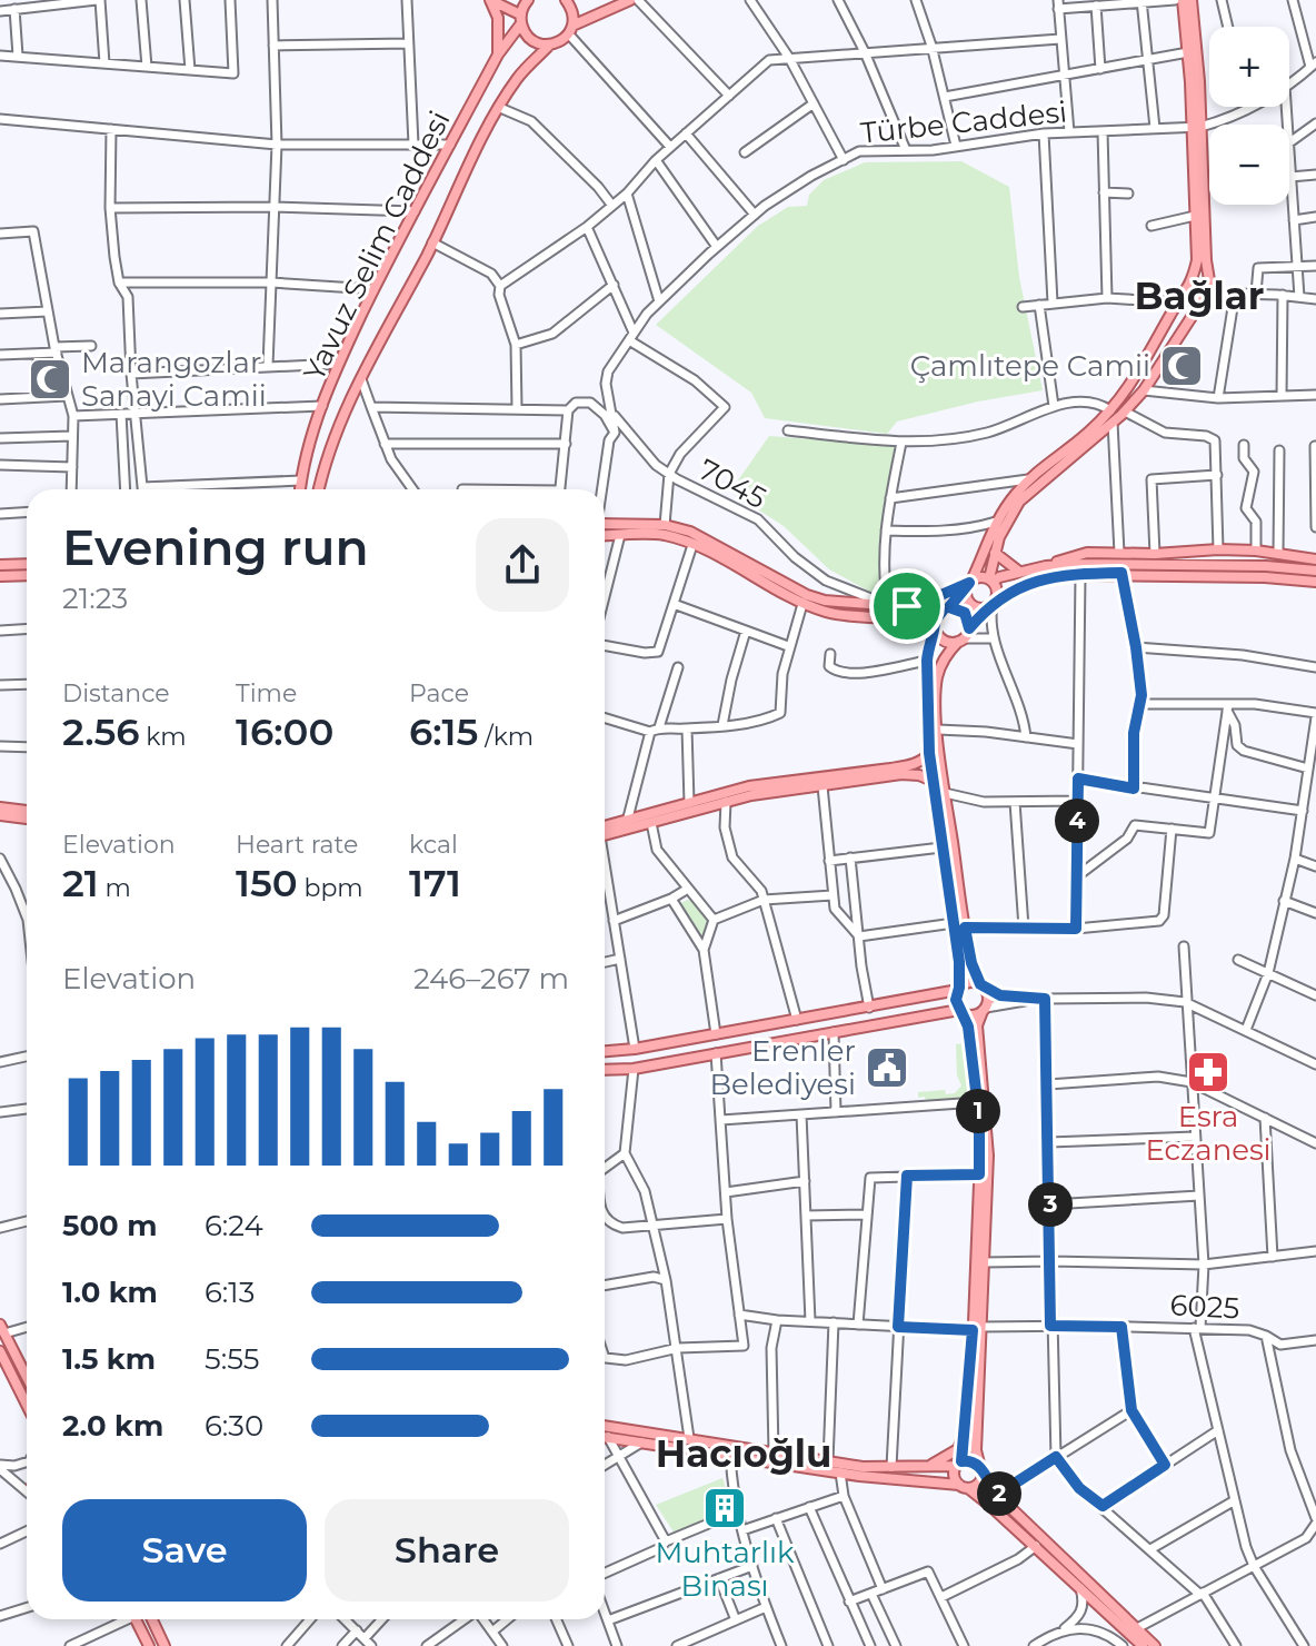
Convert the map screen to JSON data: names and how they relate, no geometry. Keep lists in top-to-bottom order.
{
  "streets": {
    "main road": ["Yavuz Selim Caddesi"],
    "street": ["Türbe Caddesi", "7045", "6025"]
  },
  "crossings": [
    ["Türbe Caddesi", "7045"]
  ],
  "districts": ["Bağlar", "Hacıoğlu"],
  "places": {
    "mosque": ["Çamlıtepe Camii", "Marangozlar Sanayi Camii"],
    "public building": ["Erenler Belediyesi"],
    "pharmacy": ["Esra Eczanesi"],
    "building": ["Muhtarlık Binası"]
  },
  "page": {
    "map_buttons": ["+", "−"],
    "heading": ["Evening run", "21:23"],
    "stats": [
      ["Distance", "2.56 km"],
      ["Time", "16:00"],
      ["Pace", "6:15 /km"],
      ["Elevation", "21 m"],
      ["Heart rate", "150 bpm"],
      ["kcal", "171"]
    ],
    "pins": [
      "4",
      "1",
      "3",
      "2"
    ],
    "chart": ["Elevation", "246–267 m"],
    "list": [
      {
        "name": "500 m",
        "note": "6:24"
      },
      {
        "name": "1.0 km",
        "note": "6:13"
      },
      {
        "name": "1.5 km",
        "note": "5:55"
      },
      {
        "name": "2.0 km",
        "note": "6:30"
      }
    ],
    "buttons": ["Save", "Share"]
  }
}
